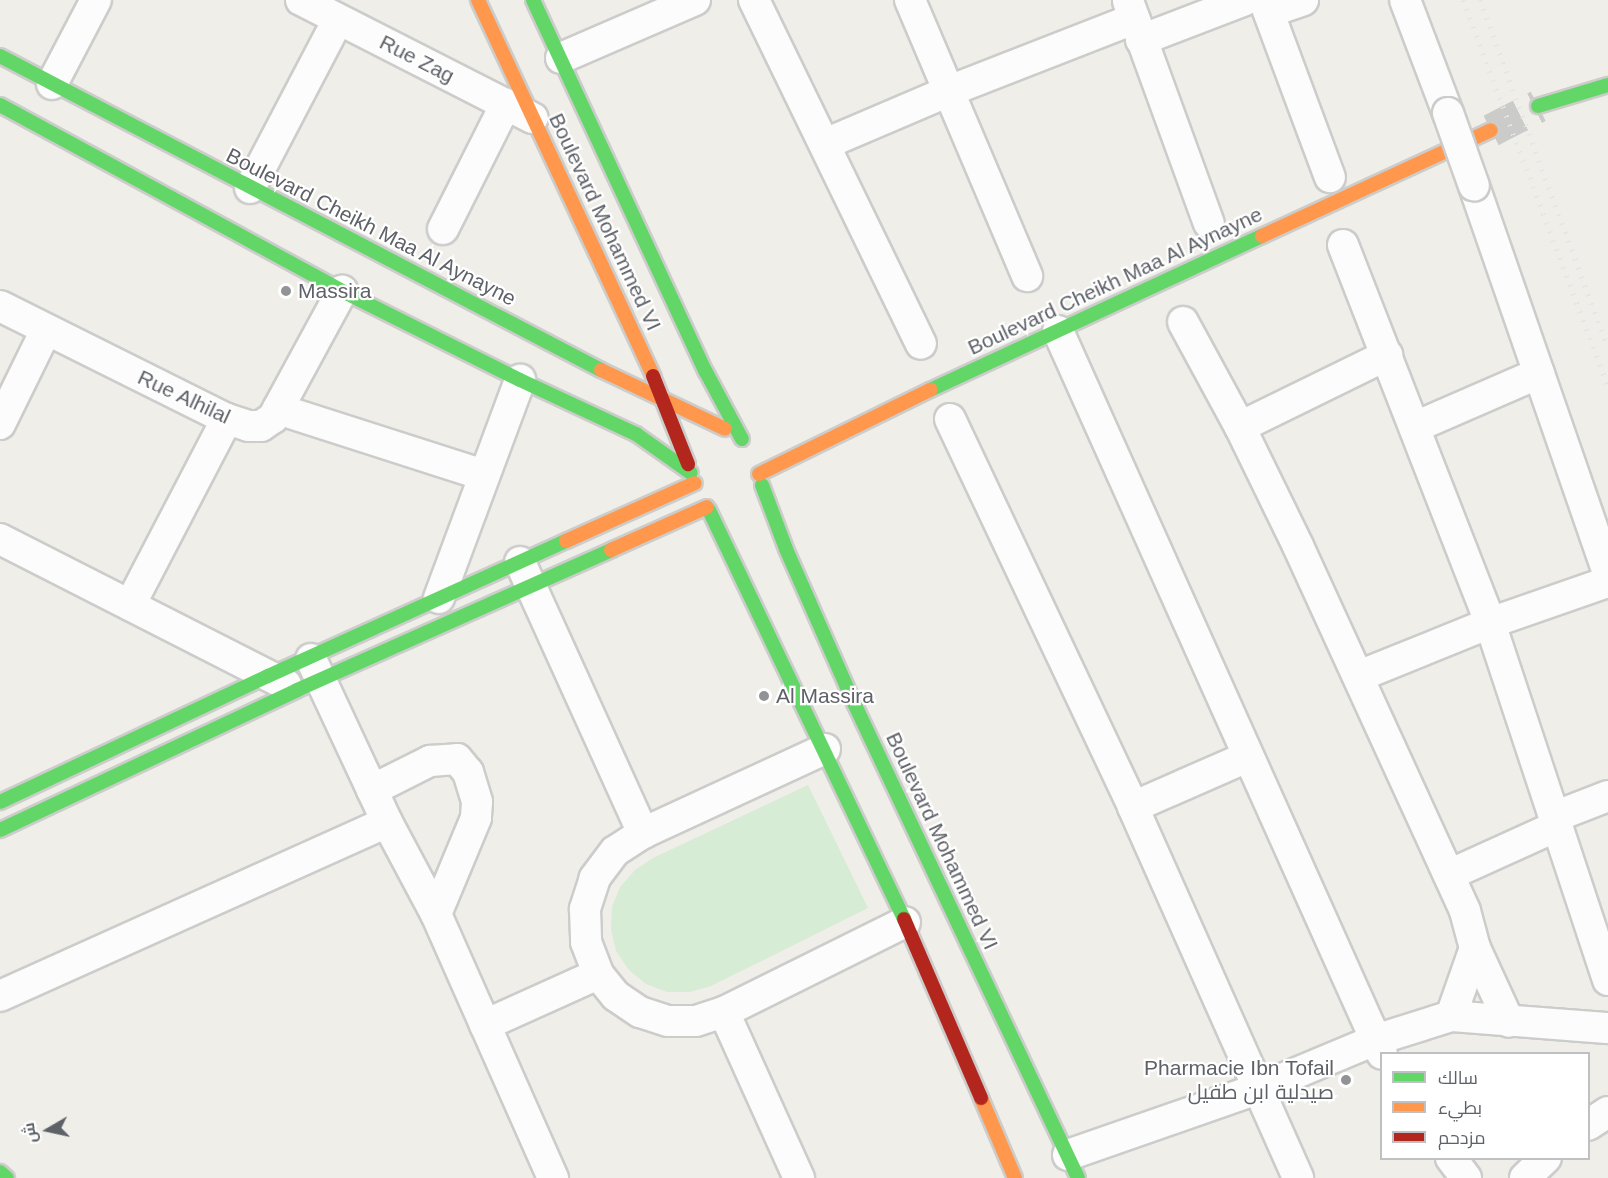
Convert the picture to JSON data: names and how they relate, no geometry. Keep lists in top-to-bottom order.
{
  "streets": {
    "main road": ["Boulevard Mohammed VI", "Boulevard Cheikh Maa Al Aynayne"],
    "street": ["Rue Zag", "Rue Alhilal"]
  },
  "crossings": [
    ["Rue Zag", "Boulevard Mohammed VI"],
    ["Boulevard Mohammed VI", "Boulevard Cheikh Maa Al Aynayne"]
  ],
  "places": ["Massira", "Al Massira", "Pharmacie Ibn Tofail صيدلية ابن طفيل"],
  "legend": ["سالك", "بطيء", "مزدحم"],
  "north": "left"
}
